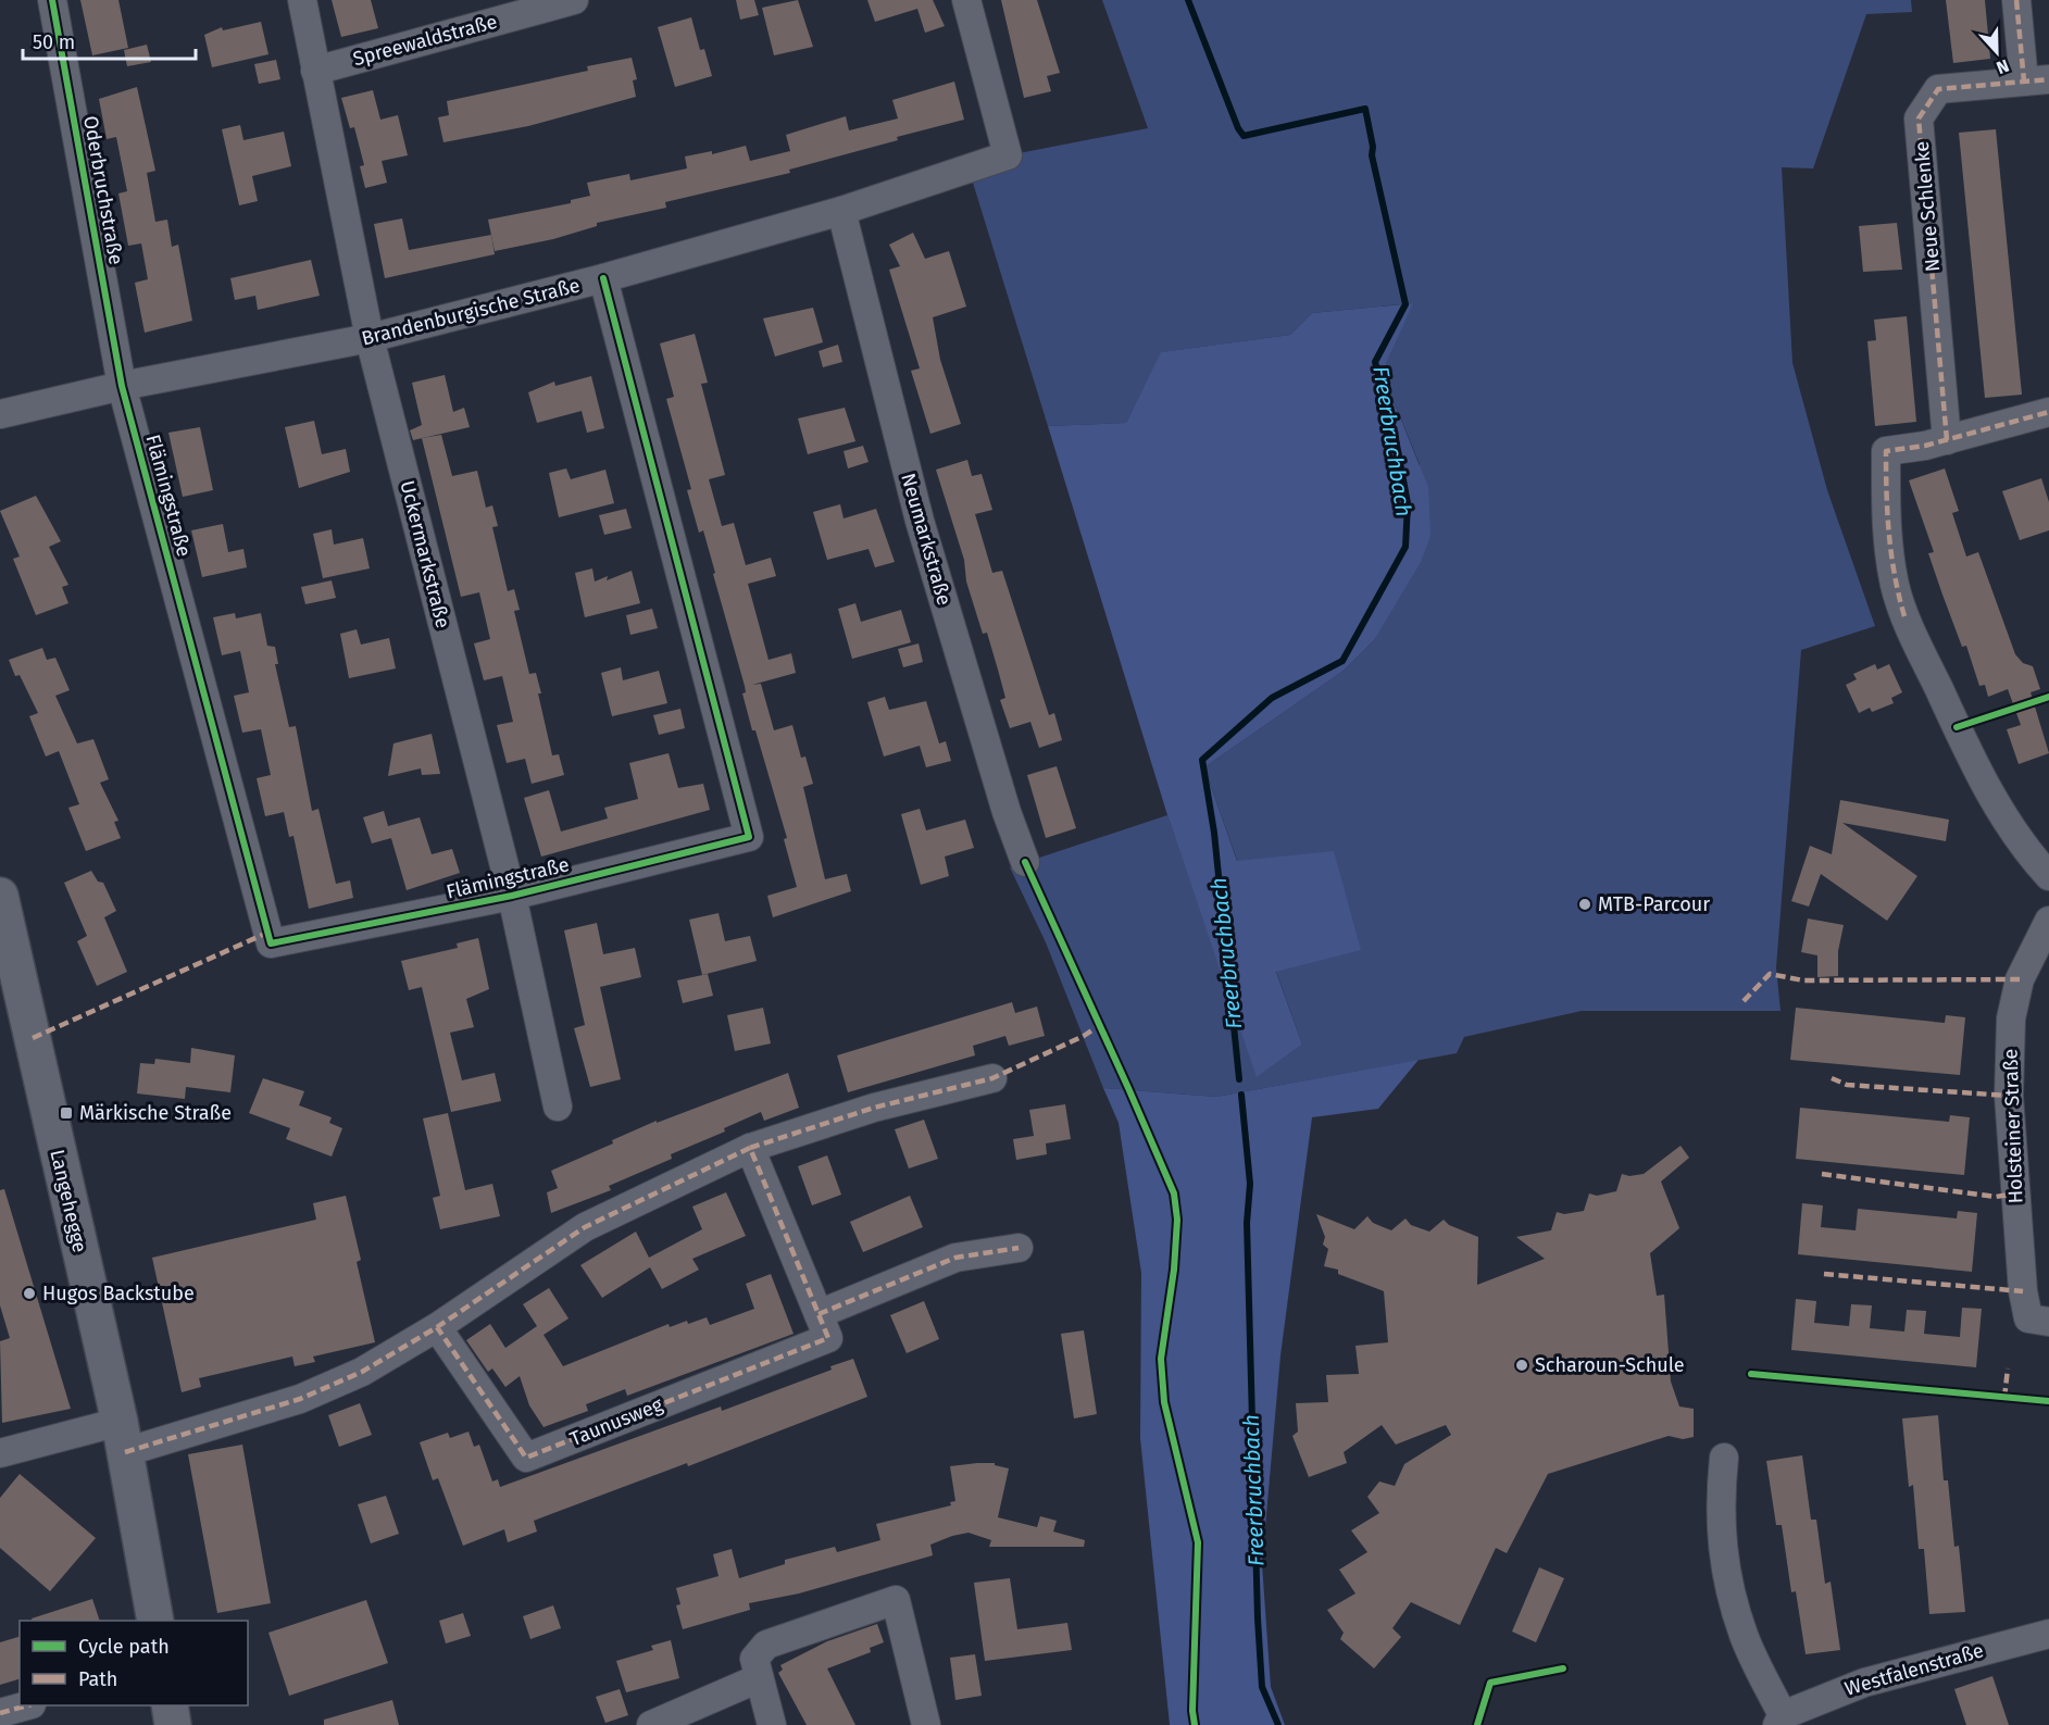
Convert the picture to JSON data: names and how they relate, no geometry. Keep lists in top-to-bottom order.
{
  "streets": {
    "street": [
      "Spreewaldstraße",
      "Oderbruchstraße",
      "Neue Schlenke",
      "Brandenburgische Straße",
      "Flämingstraße",
      "Neumarkstraße",
      "Uckermarkstraße",
      "Holsteiner Straße",
      "Langehegge",
      "Taunusweg",
      "Westfalenstraße"
    ]
  },
  "crossings": [
    ["Spreewaldstraße", "Uckermarkstraße"],
    ["Oderbruchstraße", "Brandenburgische Straße"],
    ["Oderbruchstraße", "Flämingstraße"],
    ["Brandenburgische Straße", "Flämingstraße"],
    ["Brandenburgische Straße", "Neumarkstraße"],
    ["Brandenburgische Straße", "Uckermarkstraße"],
    ["Flämingstraße", "Uckermarkstraße"]
  ],
  "water": ["Freerbruchbach"],
  "places": {
    "other": ["MTB-Parcour", "Hugos Backstube", "Scharoun-Schule"],
    "transit": ["Märkische Straße"]
  },
  "legend": ["Cycle path", "Path"],
  "scale_bar": "50 m",
  "north": "bottom"
}
